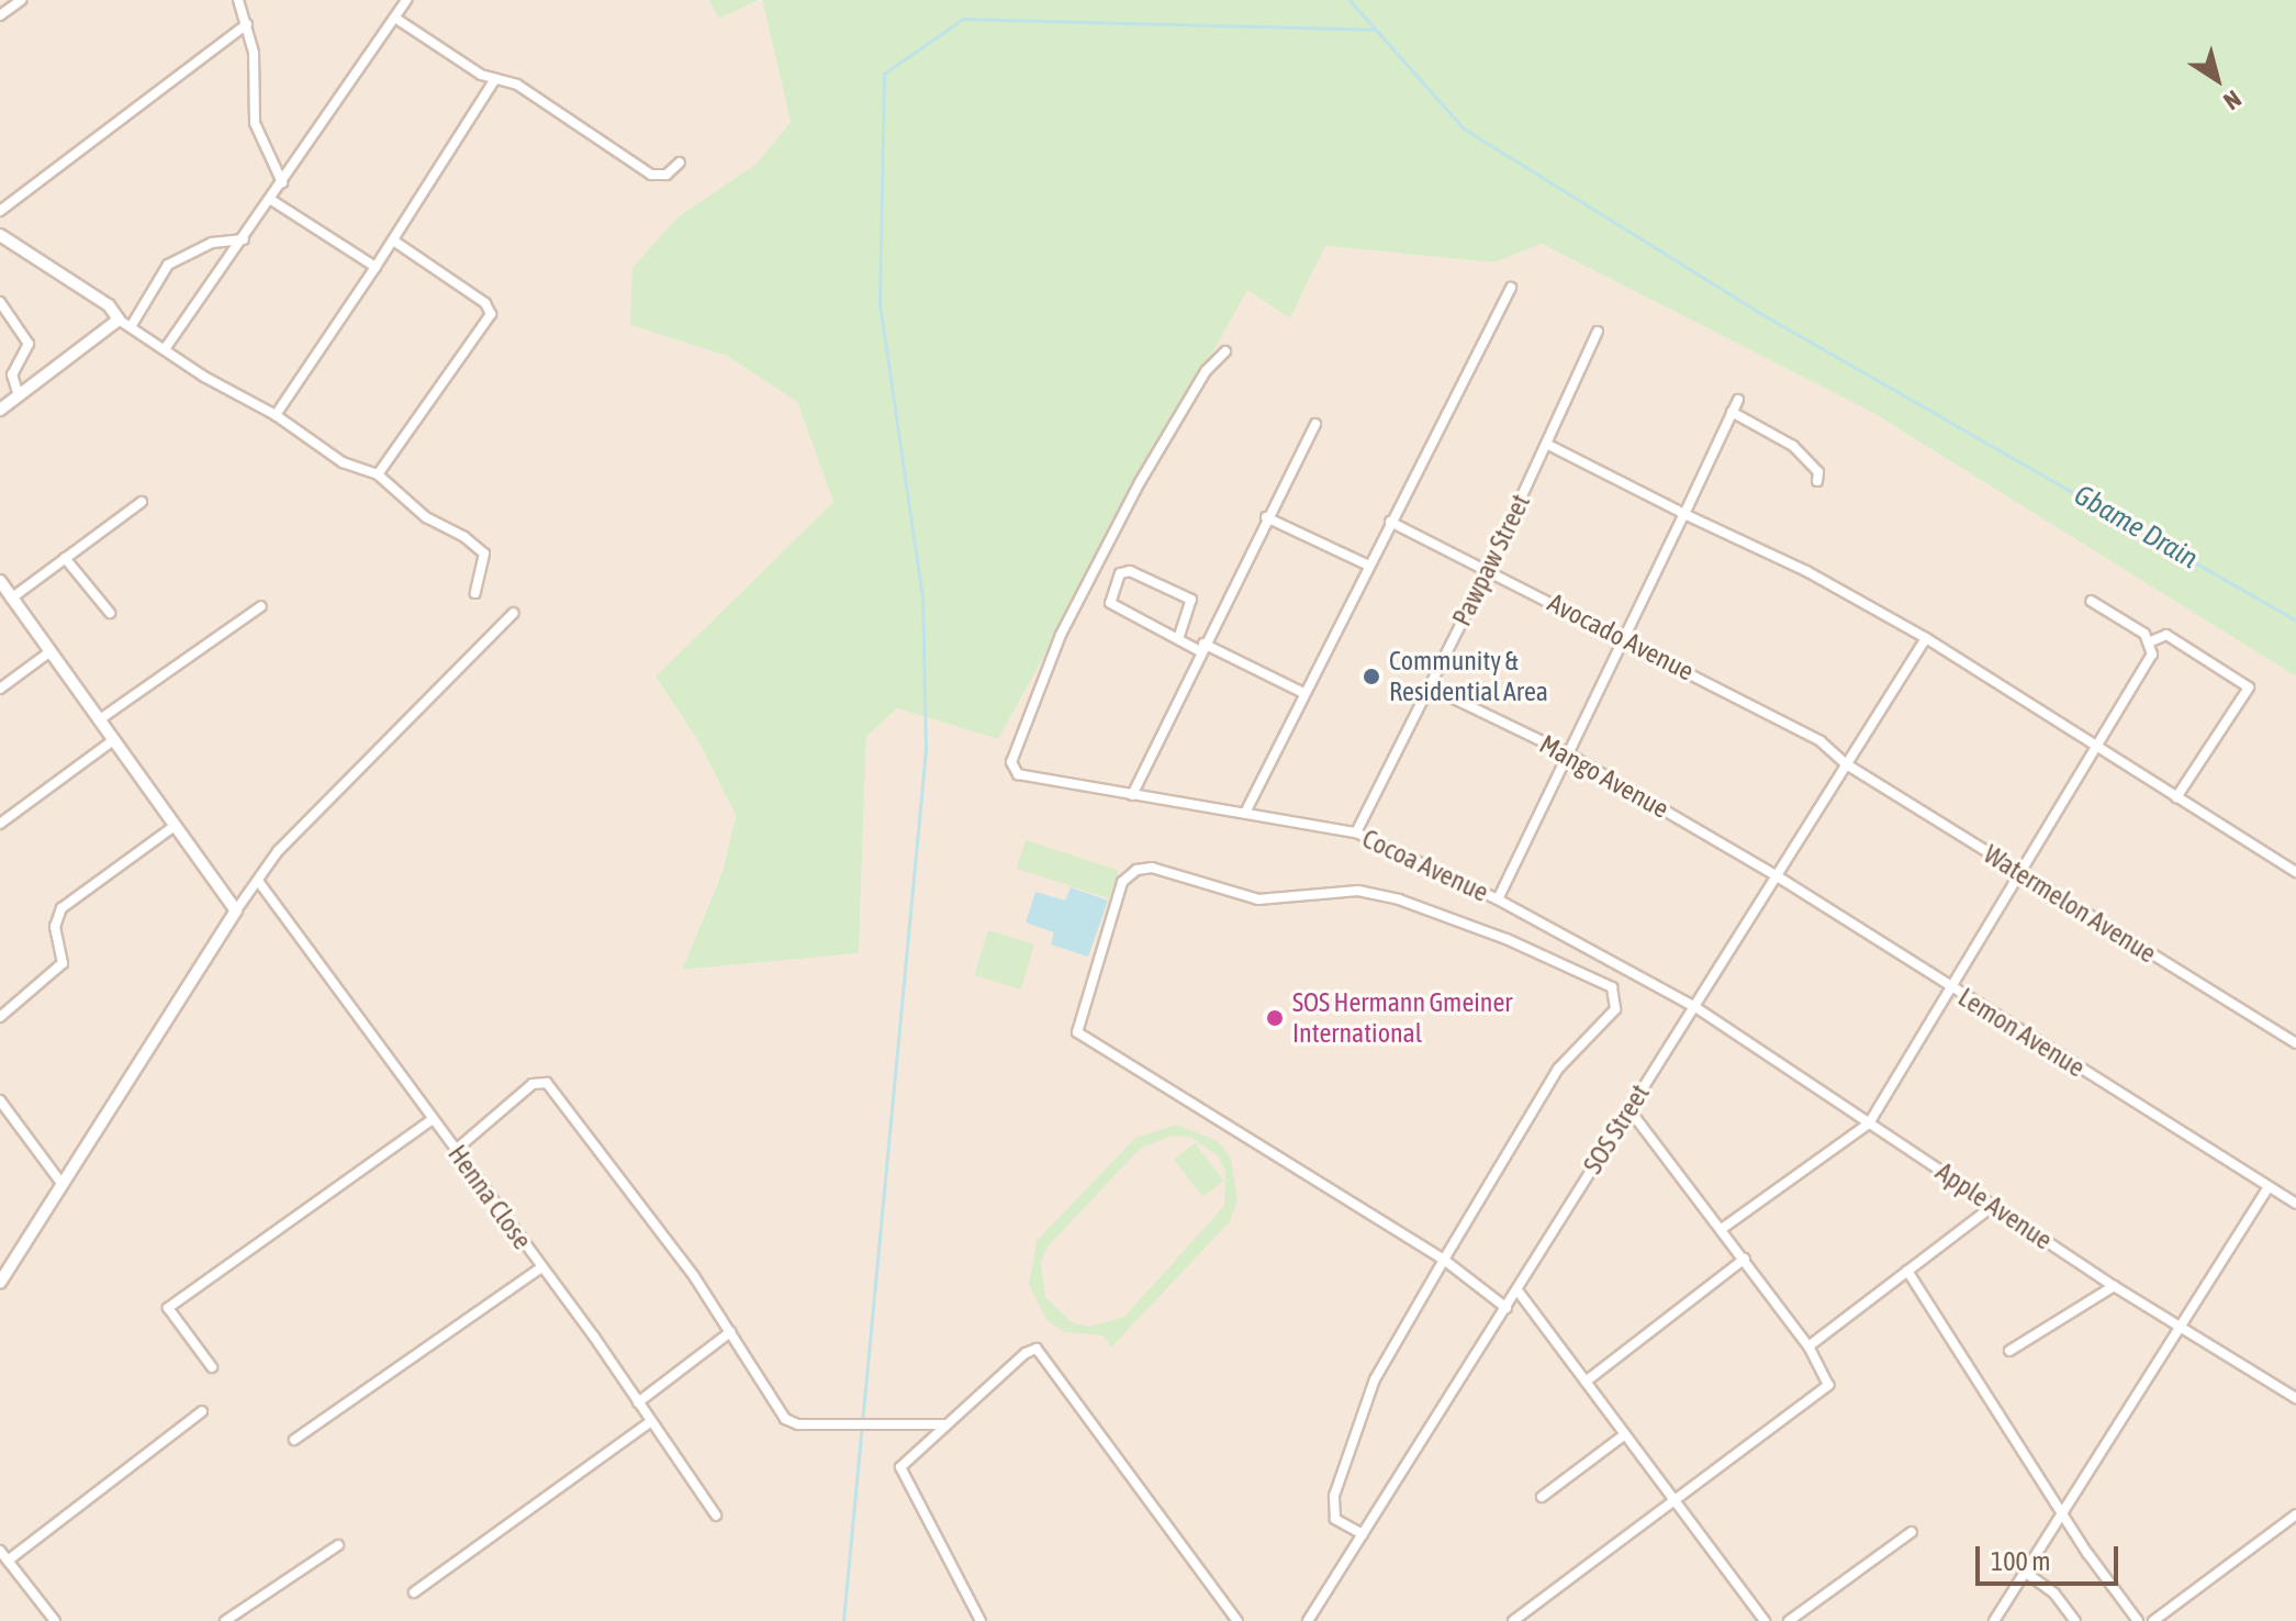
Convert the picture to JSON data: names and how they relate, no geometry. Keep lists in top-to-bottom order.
{
  "streets": {
    "street": [
      "Pawpaw Street",
      "Avocado Avenue",
      "Mango Avenue",
      "Cocoa Avenue",
      "Watermelon Avenue",
      "Lemon Avenue",
      "SOS Street",
      "Henna Close",
      "Apple Avenue"
    ]
  },
  "crossings": [
    ["Pawpaw Street", "Avocado Avenue"],
    ["Pawpaw Street", "Mango Avenue"],
    ["Pawpaw Street", "Cocoa Avenue"],
    ["Avocado Avenue", "Watermelon Avenue"],
    ["Avocado Avenue", "SOS Street"],
    ["Mango Avenue", "Lemon Avenue"],
    ["Mango Avenue", "SOS Street"],
    ["Cocoa Avenue", "SOS Street"],
    ["Cocoa Avenue", "Apple Avenue"],
    ["Watermelon Avenue", "SOS Street"],
    ["Lemon Avenue", "SOS Street"],
    ["SOS Street", "Apple Avenue"]
  ],
  "water": ["Gbame Drain"],
  "places": ["Community & Residential Area", "SOS Hermann Gmeiner International"],
  "scale_bar": "100 m",
  "north": "bottom right"
}
